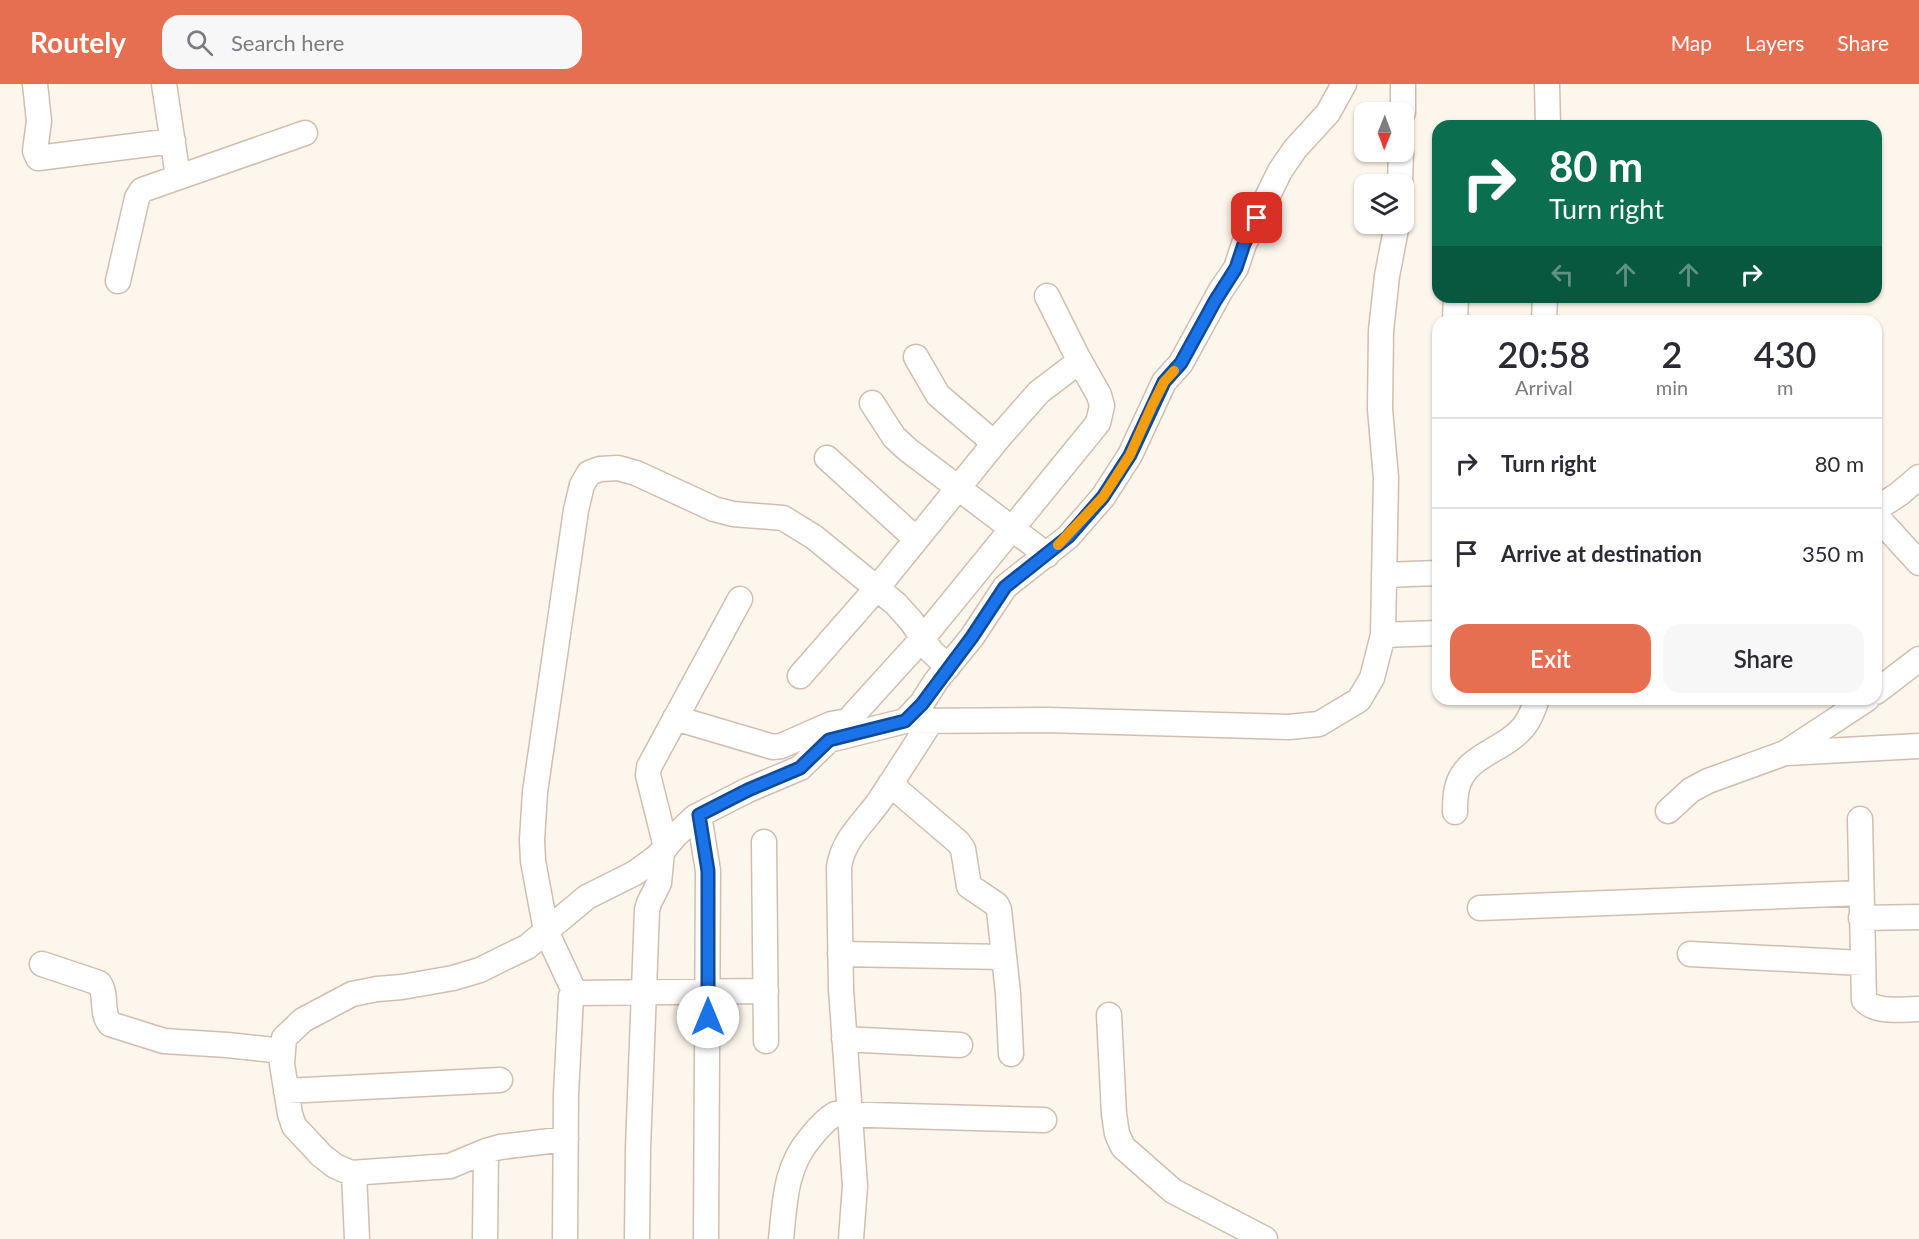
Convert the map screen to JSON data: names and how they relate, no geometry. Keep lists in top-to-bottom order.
{
  "north": "bottom",
  "page": {
    "header": "Routely",
    "search": "Search here",
    "nav": ["Map", "Layers", "Share"],
    "turn": ["80 m", "Turn right"],
    "eta": [
      "20:58",
      "Arrival",
      "2",
      "min",
      "430",
      "m"
    ],
    "list": [
      {
        "name": "Turn right",
        "value": "80 m"
      },
      {
        "name": "Arrive at destination",
        "value": "350 m"
      }
    ],
    "buttons": ["Exit", "Share"]
  }
}
